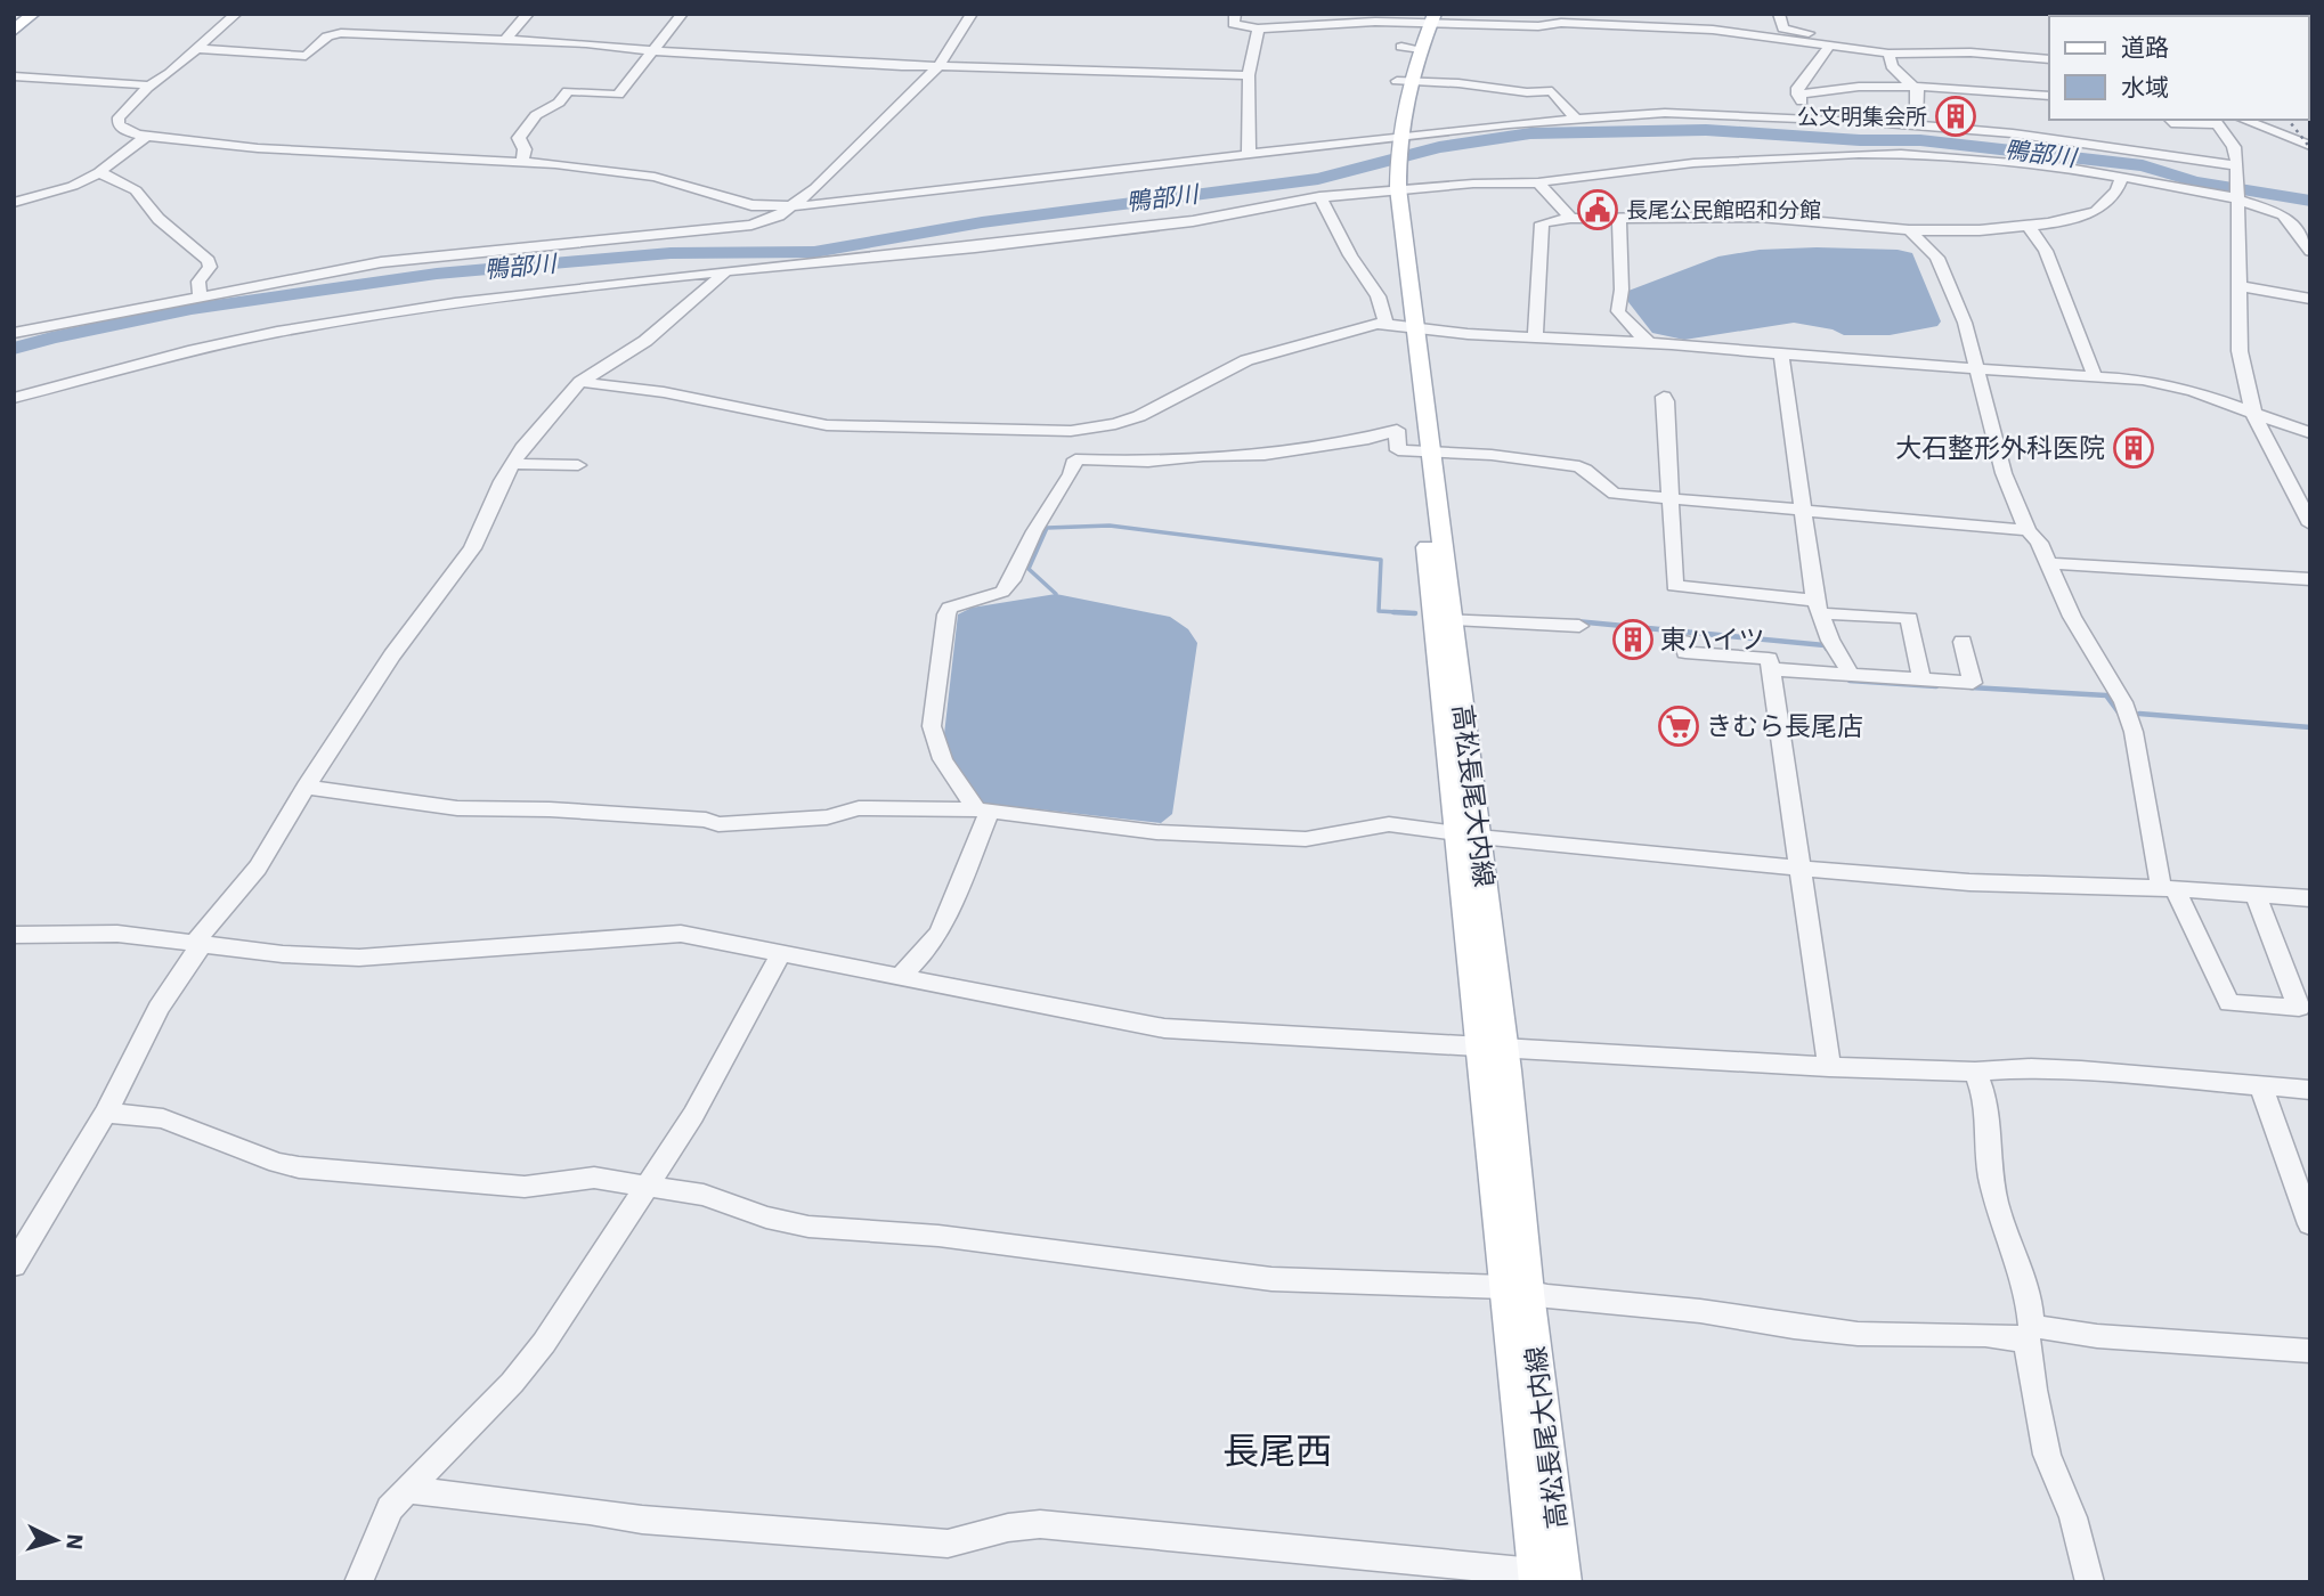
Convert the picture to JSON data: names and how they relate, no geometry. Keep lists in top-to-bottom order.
{
  "streets": {
    "main road": ["高松長尾大内線"]
  },
  "districts": ["長尾西"],
  "water": ["鴨部川"],
  "places": {
    "building": ["公文明集会所", "大石整形外科医院", "東ハイツ"],
    "public building": ["長尾公民館昭和分館"],
    "supermarket": ["きむら長尾店"]
  },
  "legend": ["道路", "水域"],
  "north": "right"
}
